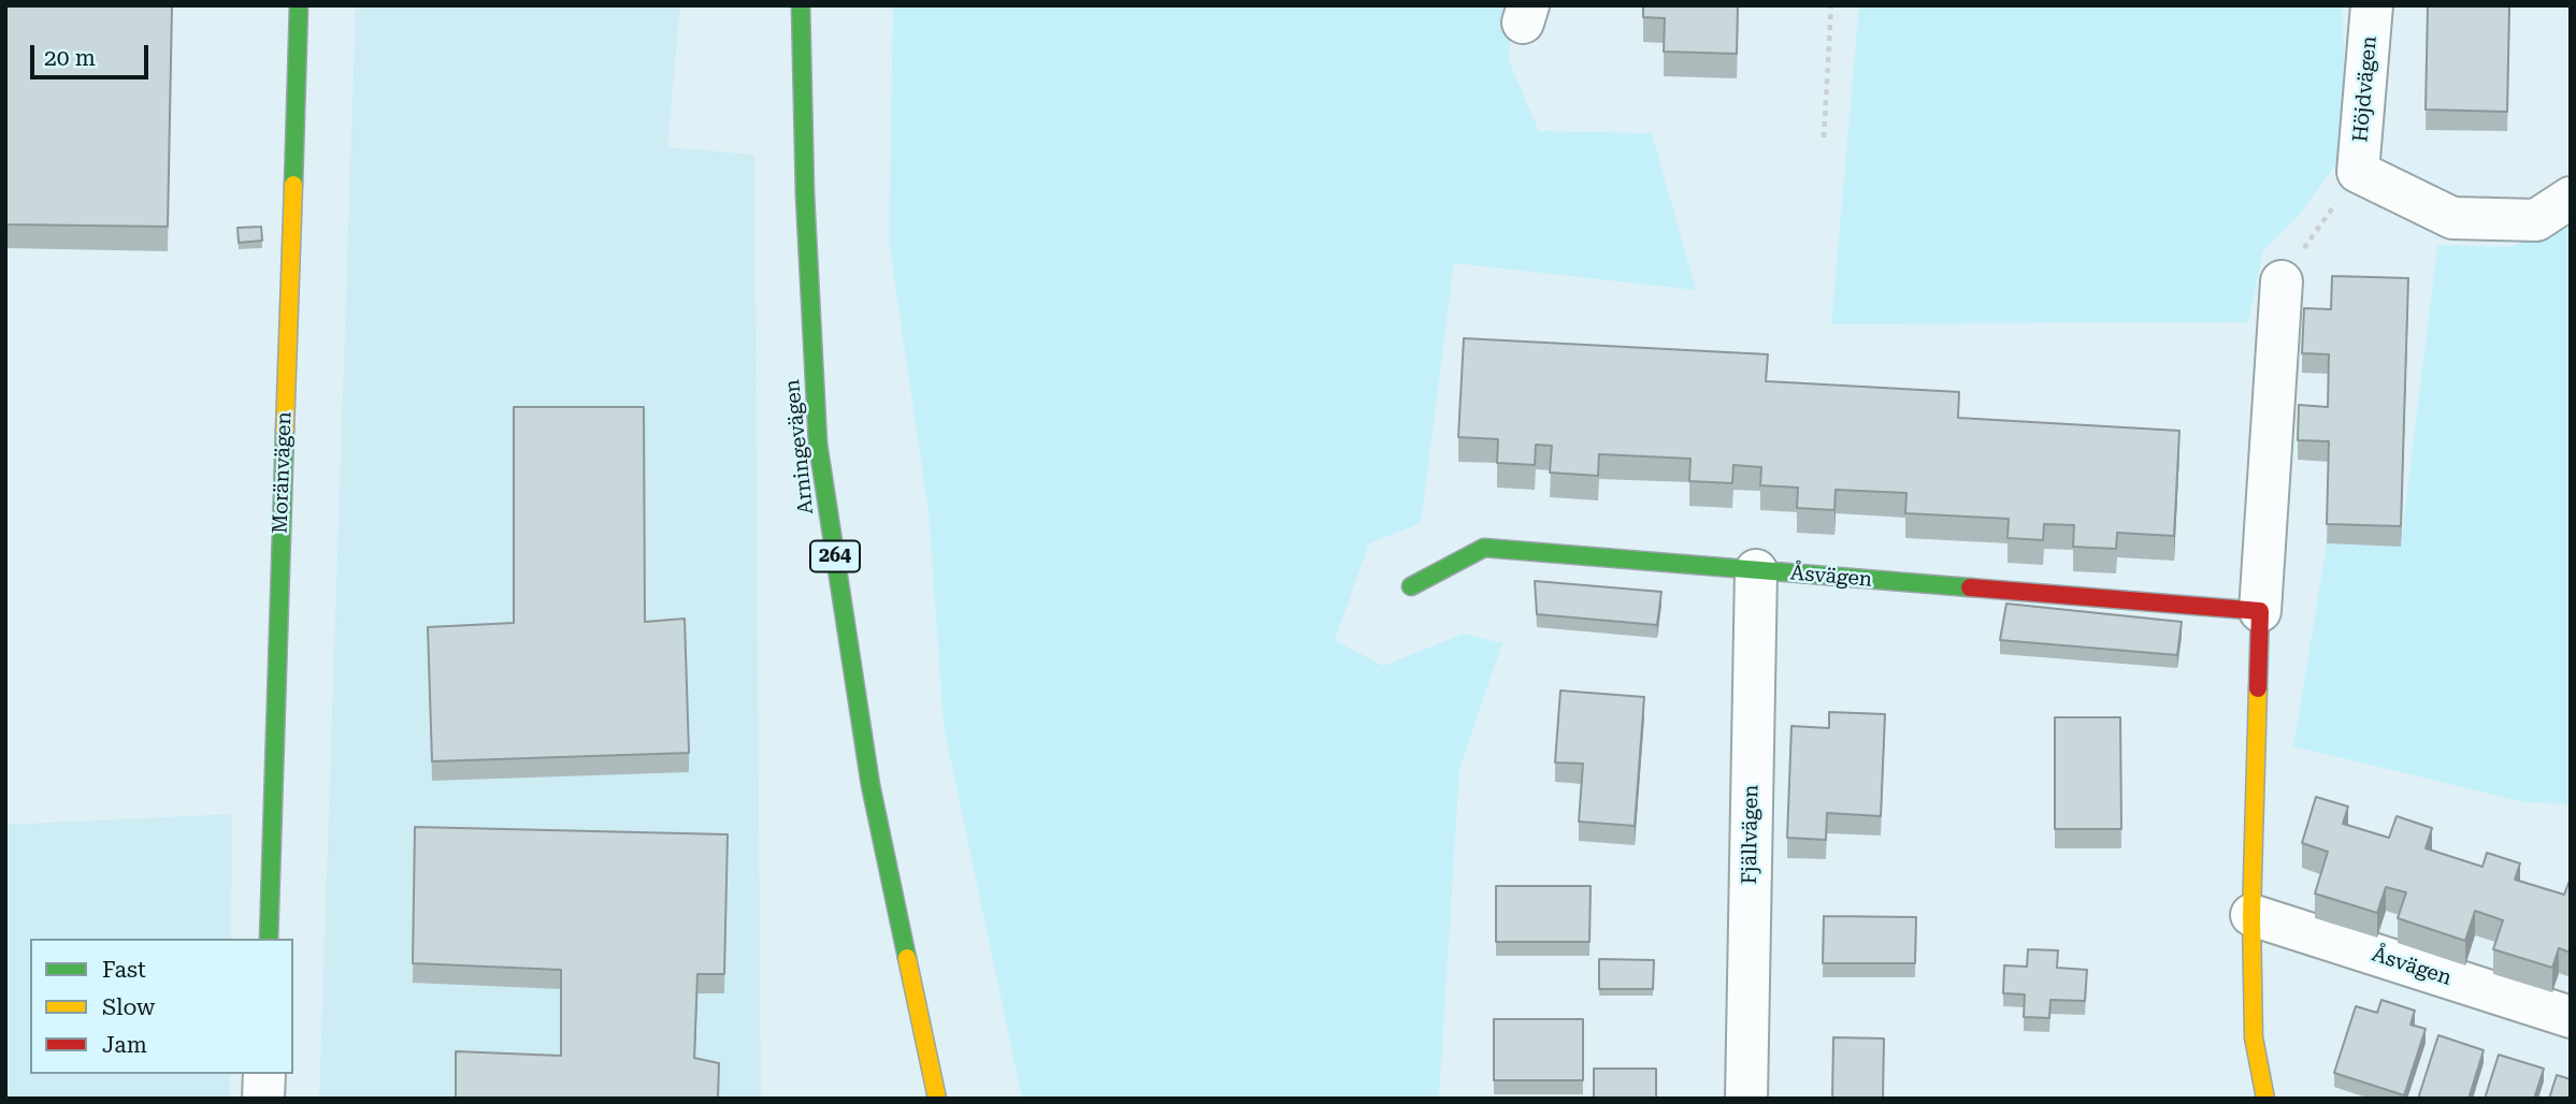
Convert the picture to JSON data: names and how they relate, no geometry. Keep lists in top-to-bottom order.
{
  "streets": {
    "street": [
      "Höjdvägen",
      "Arningevägen",
      "Moränvägen",
      "264",
      "Åsvägen",
      "Fjällvägen"
    ]
  },
  "crossings": [
    ["Åsvägen", "Fjällvägen"]
  ],
  "legend": ["Fast", "Slow", "Jam"],
  "scale_bar": "20 m"
}
